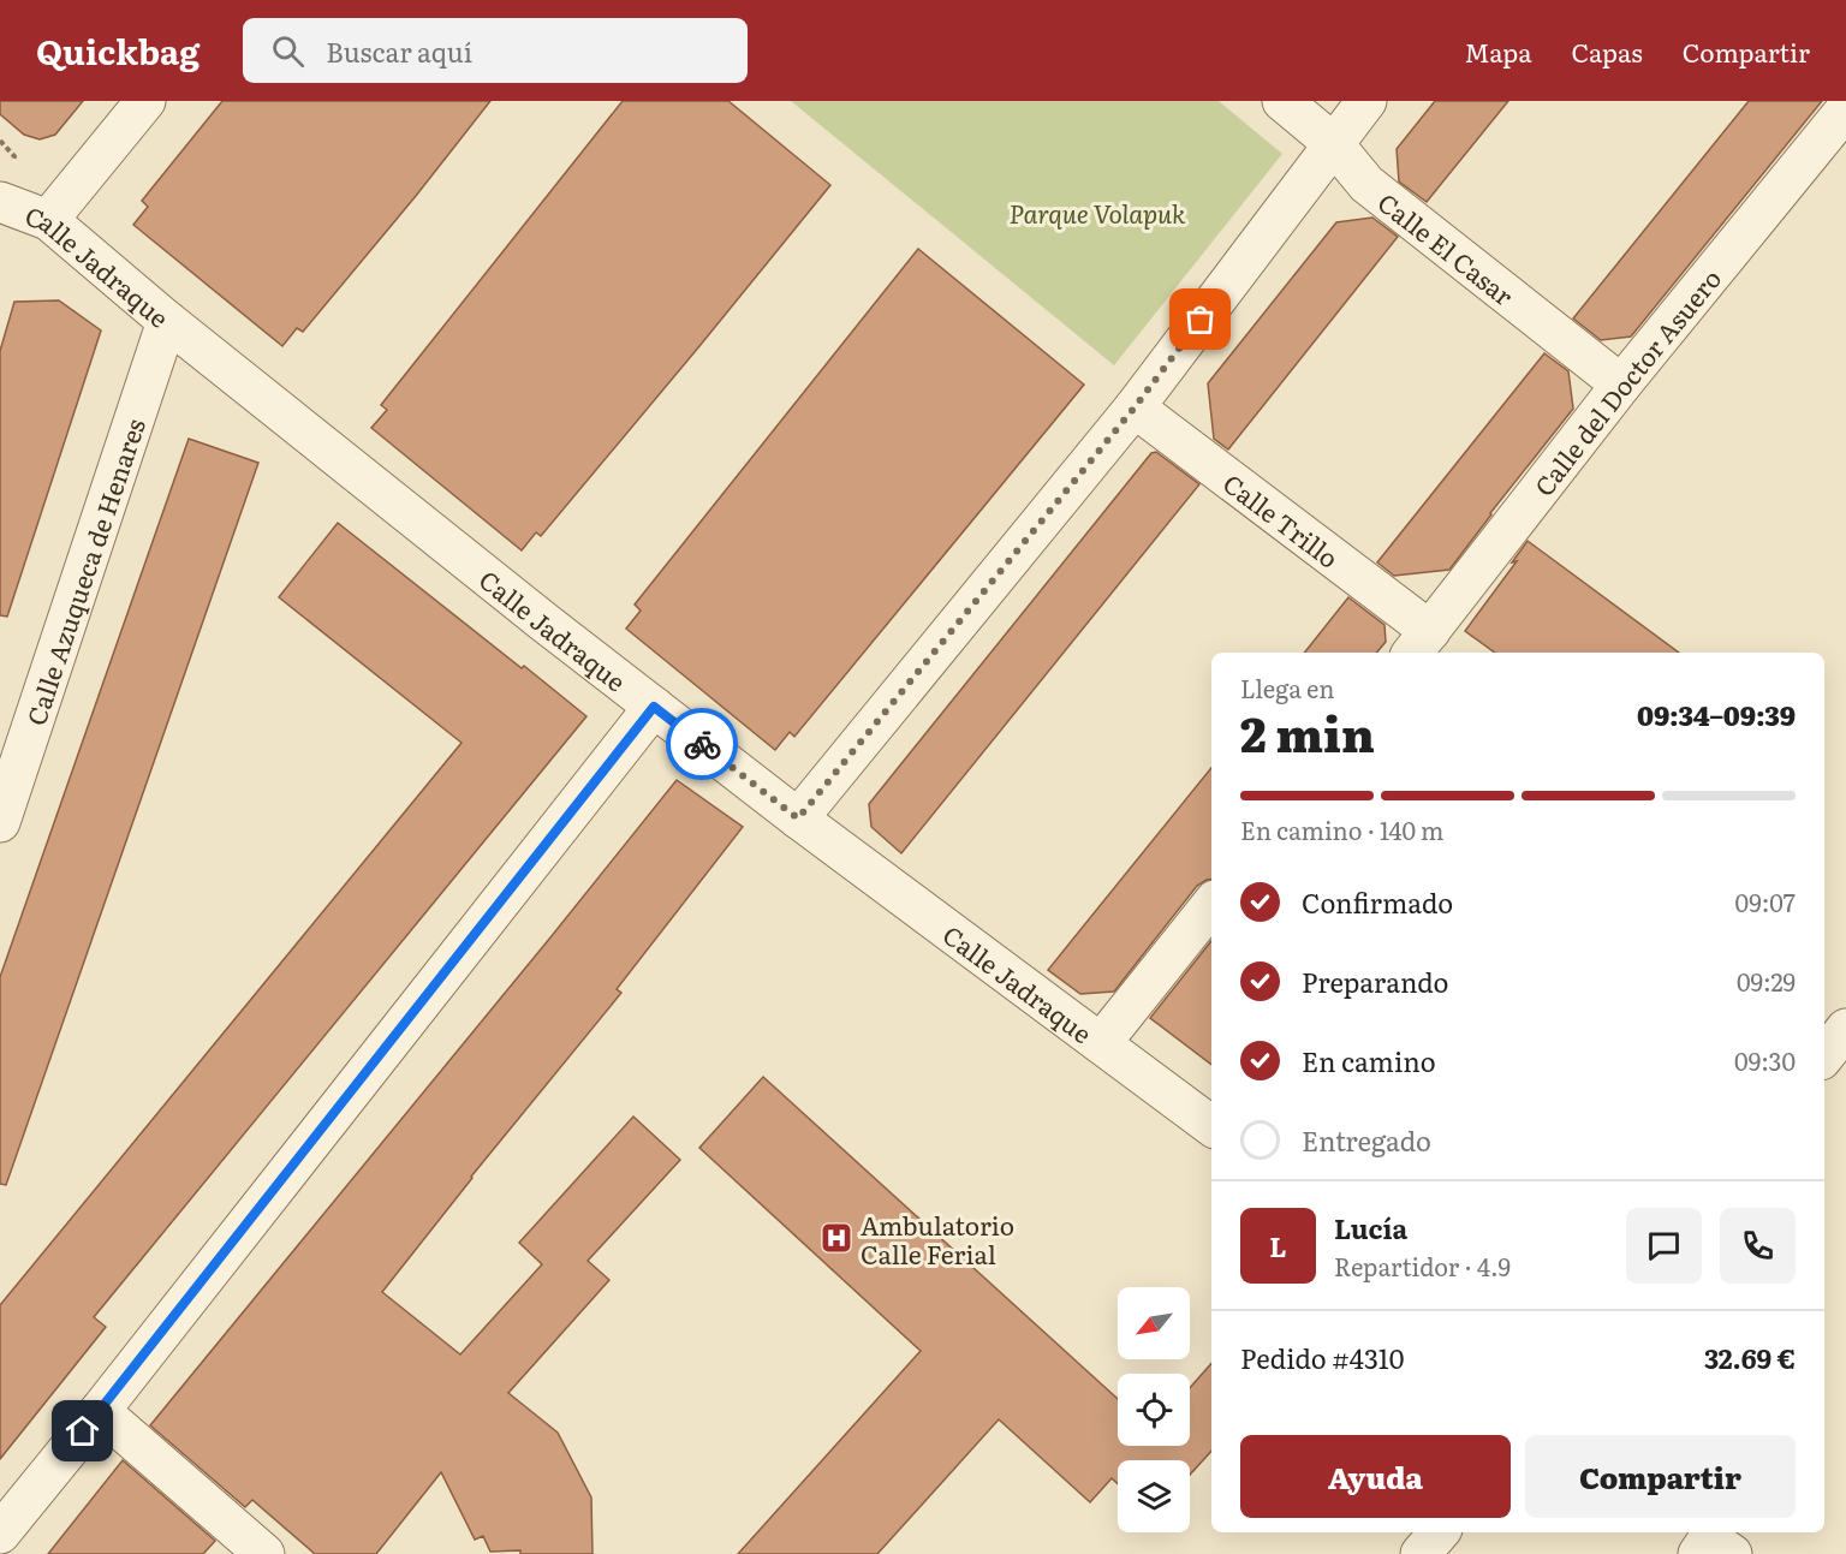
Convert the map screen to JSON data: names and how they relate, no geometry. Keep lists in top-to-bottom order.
{
  "streets": {
    "street": [
      "Calle El Casar",
      "Calle Jadraque",
      "Calle del Doctor Asuero",
      "Calle Trillo",
      "Calle Azuqueca de Henares"
    ]
  },
  "crossings": [
    ["Calle El Casar", "Calle del Doctor Asuero"],
    ["Calle Jadraque", "Calle Azuqueca de Henares"],
    ["Calle del Doctor Asuero", "Calle Trillo"]
  ],
  "parks": ["Parque Volapuk"],
  "places": {
    "hospital": ["Ambulatorio Calle Ferial"]
  },
  "north": "bottom left",
  "page": {
    "header": "Quickbag",
    "search": "Buscar aquí",
    "nav": ["Mapa", "Capas", "Compartir"],
    "heading": ["2 min", "Llega en", "09:34–09:39"],
    "panel": [
      "Lucía",
      "Repartidor · 4.9",
      "Pedido #4310",
      "32.69 €"
    ],
    "bar": "En camino · 140 m",
    "list": [
      ["Confirmado", "09:07"],
      ["Preparando", "09:29"],
      ["En camino", "09:30"],
      "Entregado"
    ],
    "round": "L",
    "buttons": ["Ayuda", "Compartir"]
  }
}
